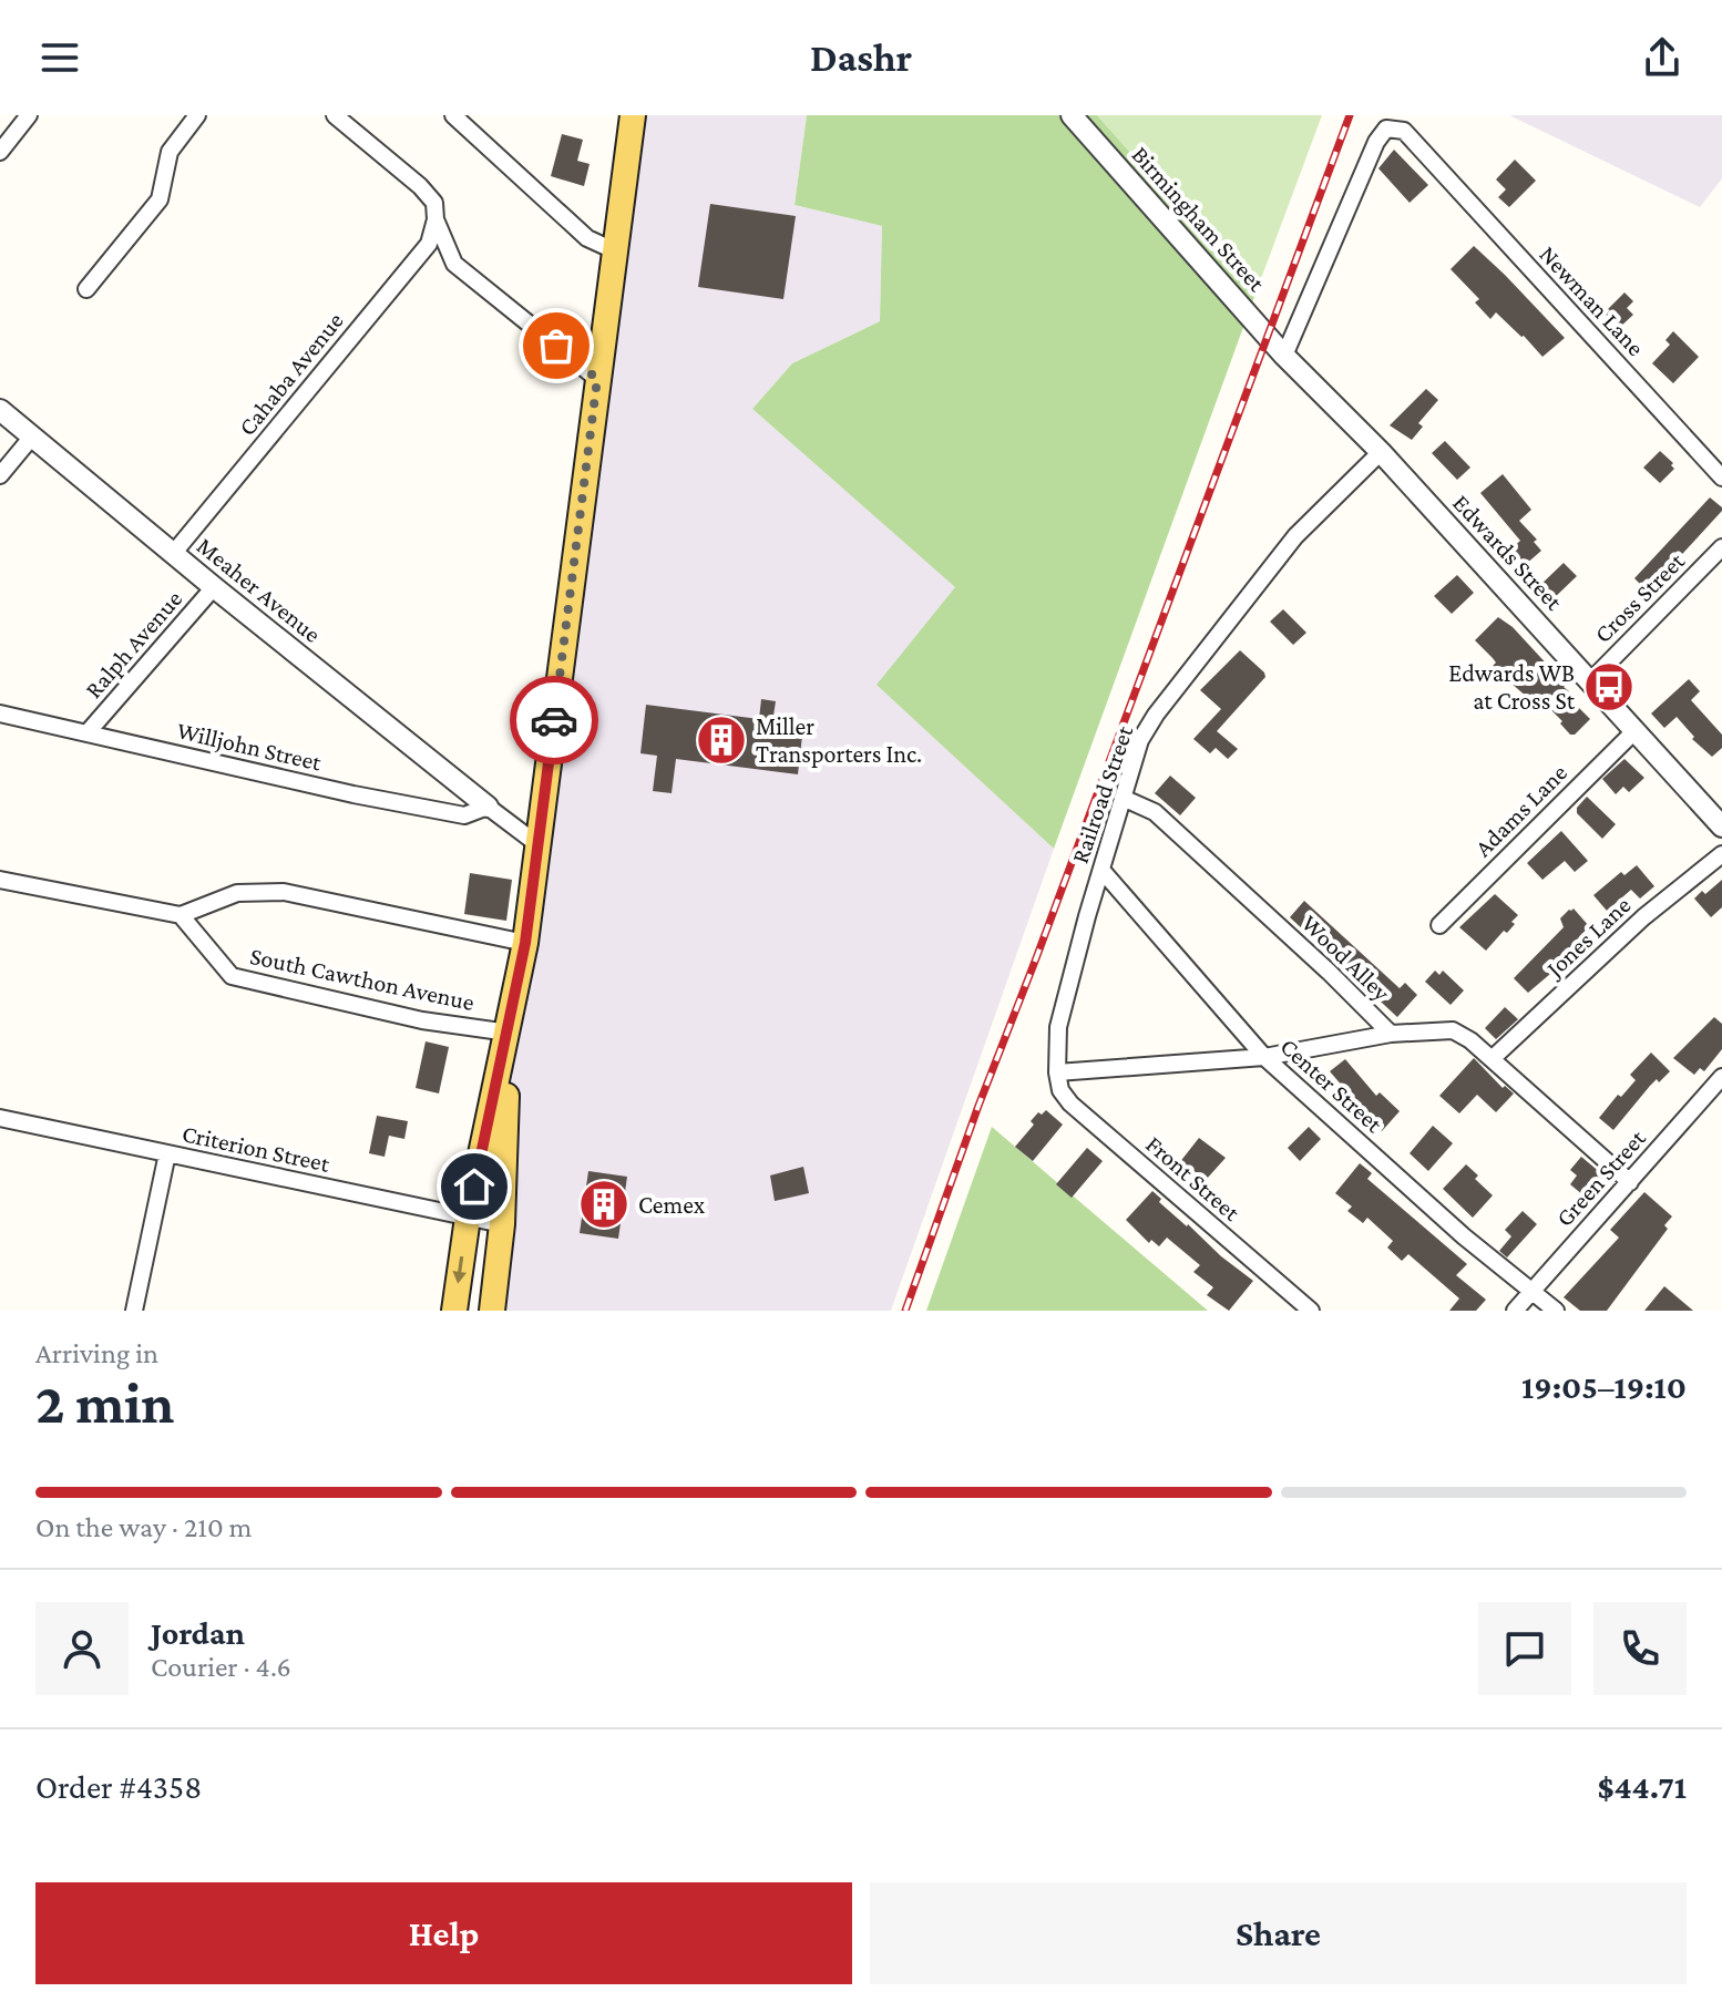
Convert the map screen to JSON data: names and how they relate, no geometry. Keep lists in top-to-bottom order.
{
  "streets": {
    "street": [
      "Birmingham Street",
      "Newman Lane",
      "Cahaba Avenue",
      "Edwards Street",
      "Meaher Avenue",
      "Cross Street",
      "Ralph Avenue",
      "Willjohn Street",
      "Railroad Street",
      "Adams Lane",
      "Jones Lane",
      "Wood Alley",
      "South Cawthon Avenue",
      "Center Street",
      "Criterion Street",
      "Front Street",
      "Green Street"
    ]
  },
  "crossings": [
    ["Birmingham Street", "Edwards Street"],
    ["Newman Lane", "Edwards Street"],
    ["Cahaba Avenue", "Meaher Avenue"],
    ["Edwards Street", "Cross Street"],
    ["Edwards Street", "Railroad Street"],
    ["Edwards Street", "Adams Lane"],
    ["Meaher Avenue", "Ralph Avenue"],
    ["Meaher Avenue", "Willjohn Street"],
    ["Ralph Avenue", "Willjohn Street"],
    ["Railroad Street", "Wood Alley"],
    ["Railroad Street", "Center Street"],
    ["Railroad Street", "Front Street"],
    ["Jones Lane", "Wood Alley"],
    ["Wood Alley", "Green Street"],
    ["Center Street", "Green Street"]
  ],
  "places": {
    "bus stop": ["Edwards WB at Cross St"],
    "building": ["Miller Transporters Inc.", "Cemex"]
  },
  "page": {
    "header": "Dashr",
    "heading": ["2 min", "Arriving in", "19:05–19:10"],
    "panel": [
      "Jordan",
      "Courier · 4.6",
      "Order #4358",
      "$44.71"
    ],
    "bar": "On the way · 210 m",
    "buttons": ["Help", "Share"]
  }
}
